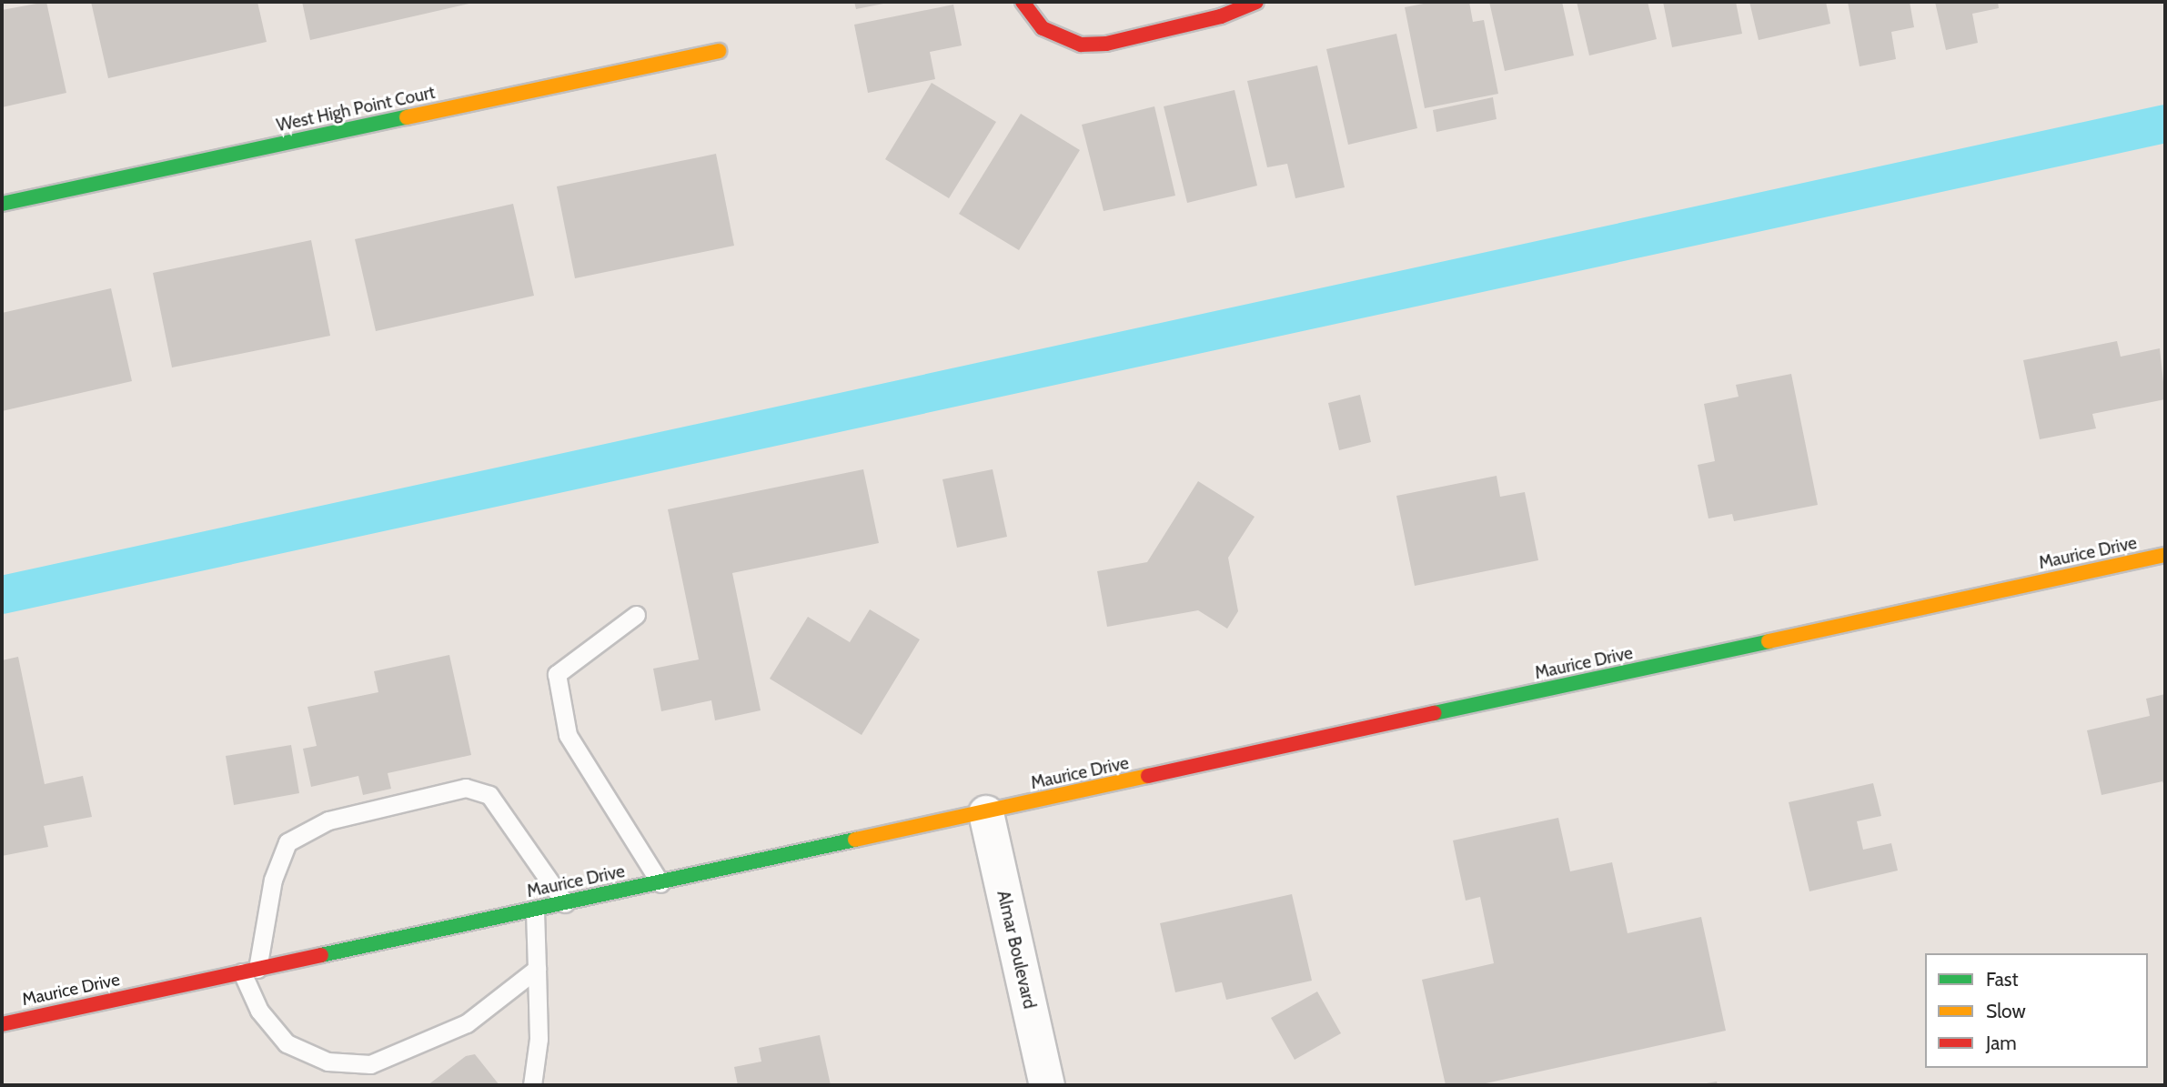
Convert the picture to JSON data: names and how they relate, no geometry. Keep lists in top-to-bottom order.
{
  "streets": {
    "street": ["West High Point Court", "Maurice Drive", "Almar Boulevard"]
  },
  "crossings": [
    ["Maurice Drive", "Almar Boulevard"]
  ],
  "legend": ["Fast", "Slow", "Jam"]
}
